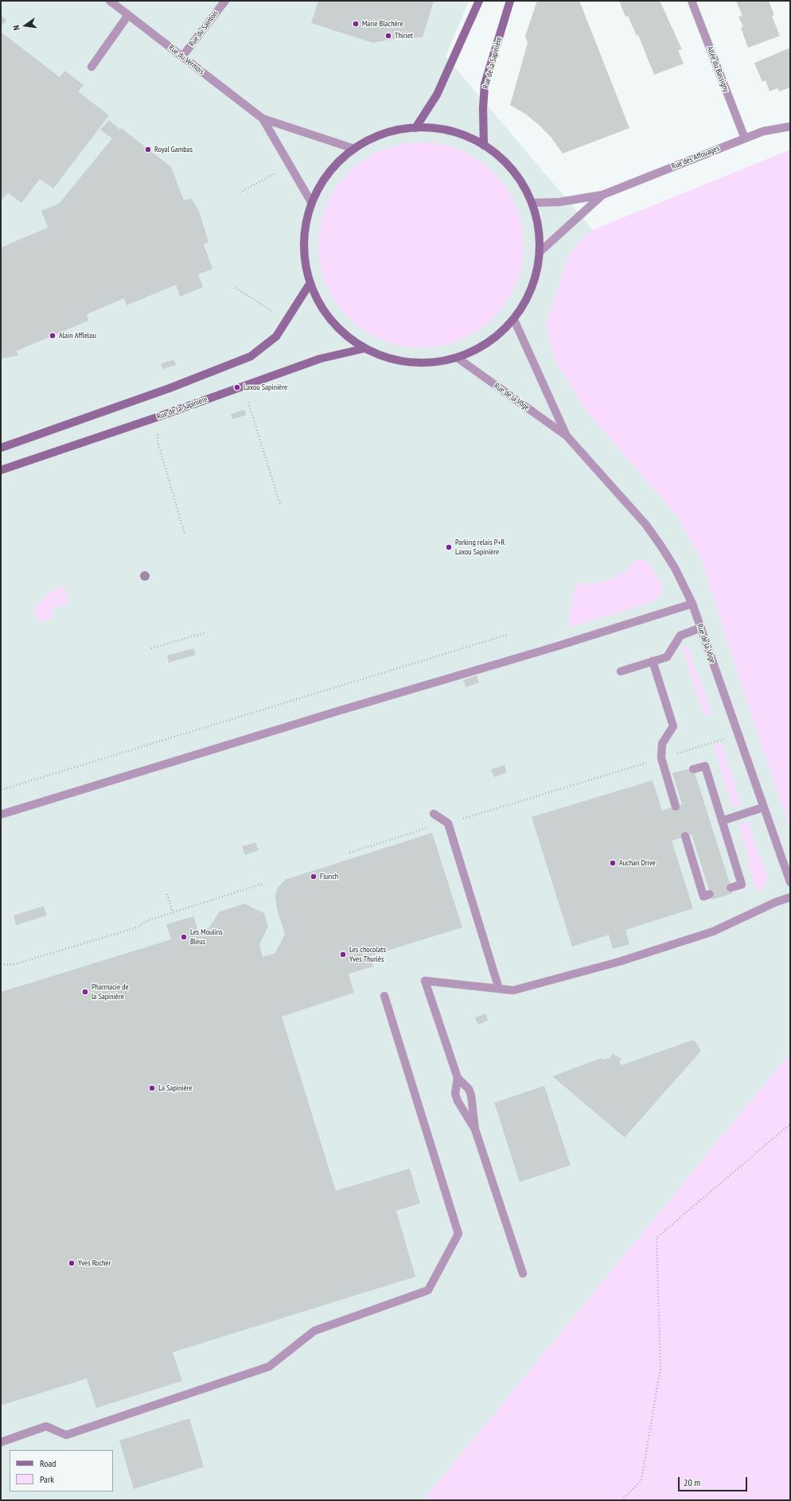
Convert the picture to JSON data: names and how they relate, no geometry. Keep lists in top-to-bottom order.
{
  "streets": {
    "street": [
      "Rue du Saintois",
      "Rue du Vermois",
      "Rue de la Sapinière",
      "Allée du Bassigny",
      "Rue des Affouages",
      "Rue de la Vôge"
    ]
  },
  "crossings": [
    ["Rue du Saintois", "Rue du Vermois"],
    ["Allée du Bassigny", "Rue des Affouages"]
  ],
  "places": [
    "Marie Blachère",
    "Thiriet",
    "Royal Gambas",
    "Alain Afflelou",
    "Laxou Sapinière",
    "Parking relais P+R Laxou Sapinière",
    "Auchan Drive",
    "Flunch",
    "Les Moulins Bleus",
    "Les chocolats Yves Thuriès",
    "Pharmacie de la Sapinière",
    "La Sapinière",
    "Yves Rocher"
  ],
  "legend": ["Road", "Park"],
  "scale_bar": "20 m",
  "north": "left"
}
